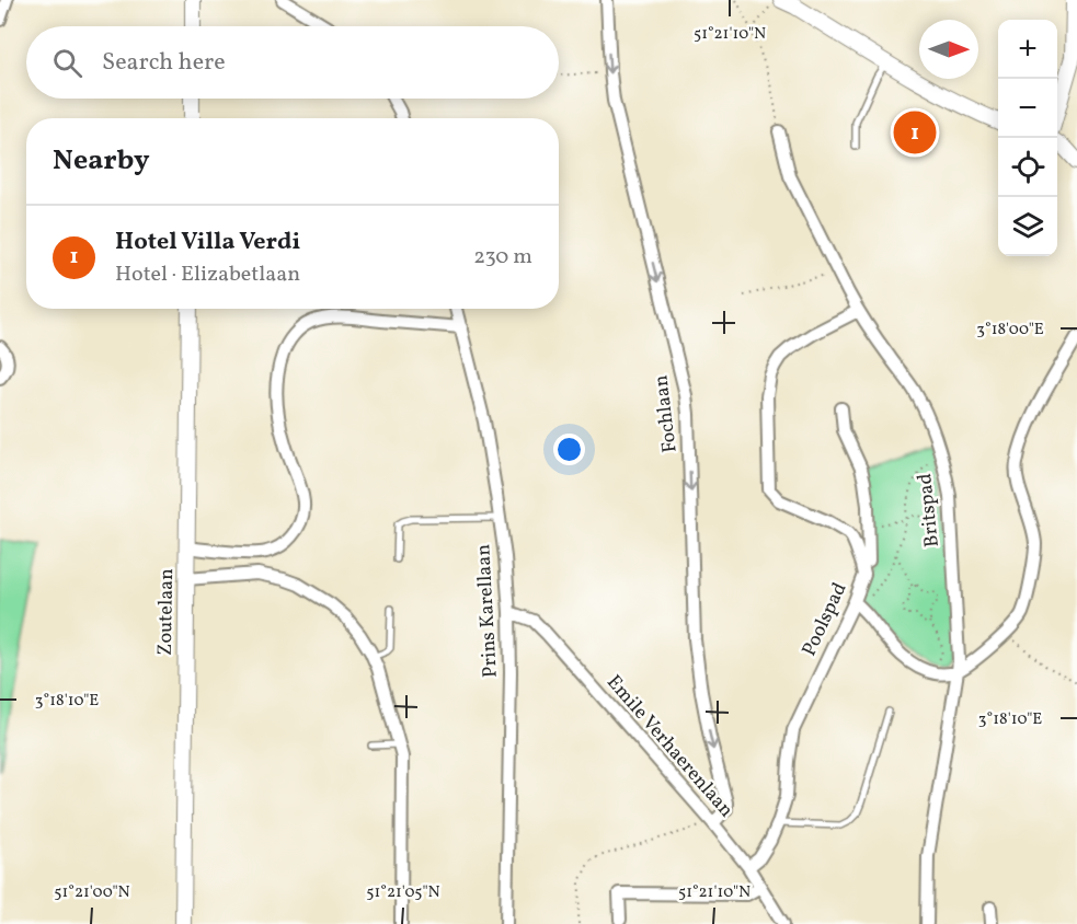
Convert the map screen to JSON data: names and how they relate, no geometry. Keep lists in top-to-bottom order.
{
  "streets": {
    "street": [
      "Fochlaan",
      "Britspad",
      "Prins Karellaan",
      "Zoutelaan",
      "Poolspad",
      "Emile Verhaerenlaan"
    ]
  },
  "crossings": [
    ["Fochlaan", "Emile Verhaerenlaan"],
    ["Britspad", "Poolspad"],
    ["Prins Karellaan", "Emile Verhaerenlaan"],
    ["Poolspad", "Emile Verhaerenlaan"]
  ],
  "one_way": ["Fochlaan"],
  "north": "right",
  "page": {
    "map_buttons": ["+", "−"],
    "search": "Search here",
    "pins": "1",
    "heading": "Nearby",
    "list": [
      {
        "mark": "1",
        "name": "Hotel Villa Verdi",
        "note": "Hotel · Elizabetlaan",
        "value": "230 m"
      }
    ]
  },
  "coordinates": [
    "51°21'10\"N",
    "3°18'00\"E",
    "3°18'10\"E",
    "51°21'00\"N",
    "51°21'05\"N"
  ]
}
